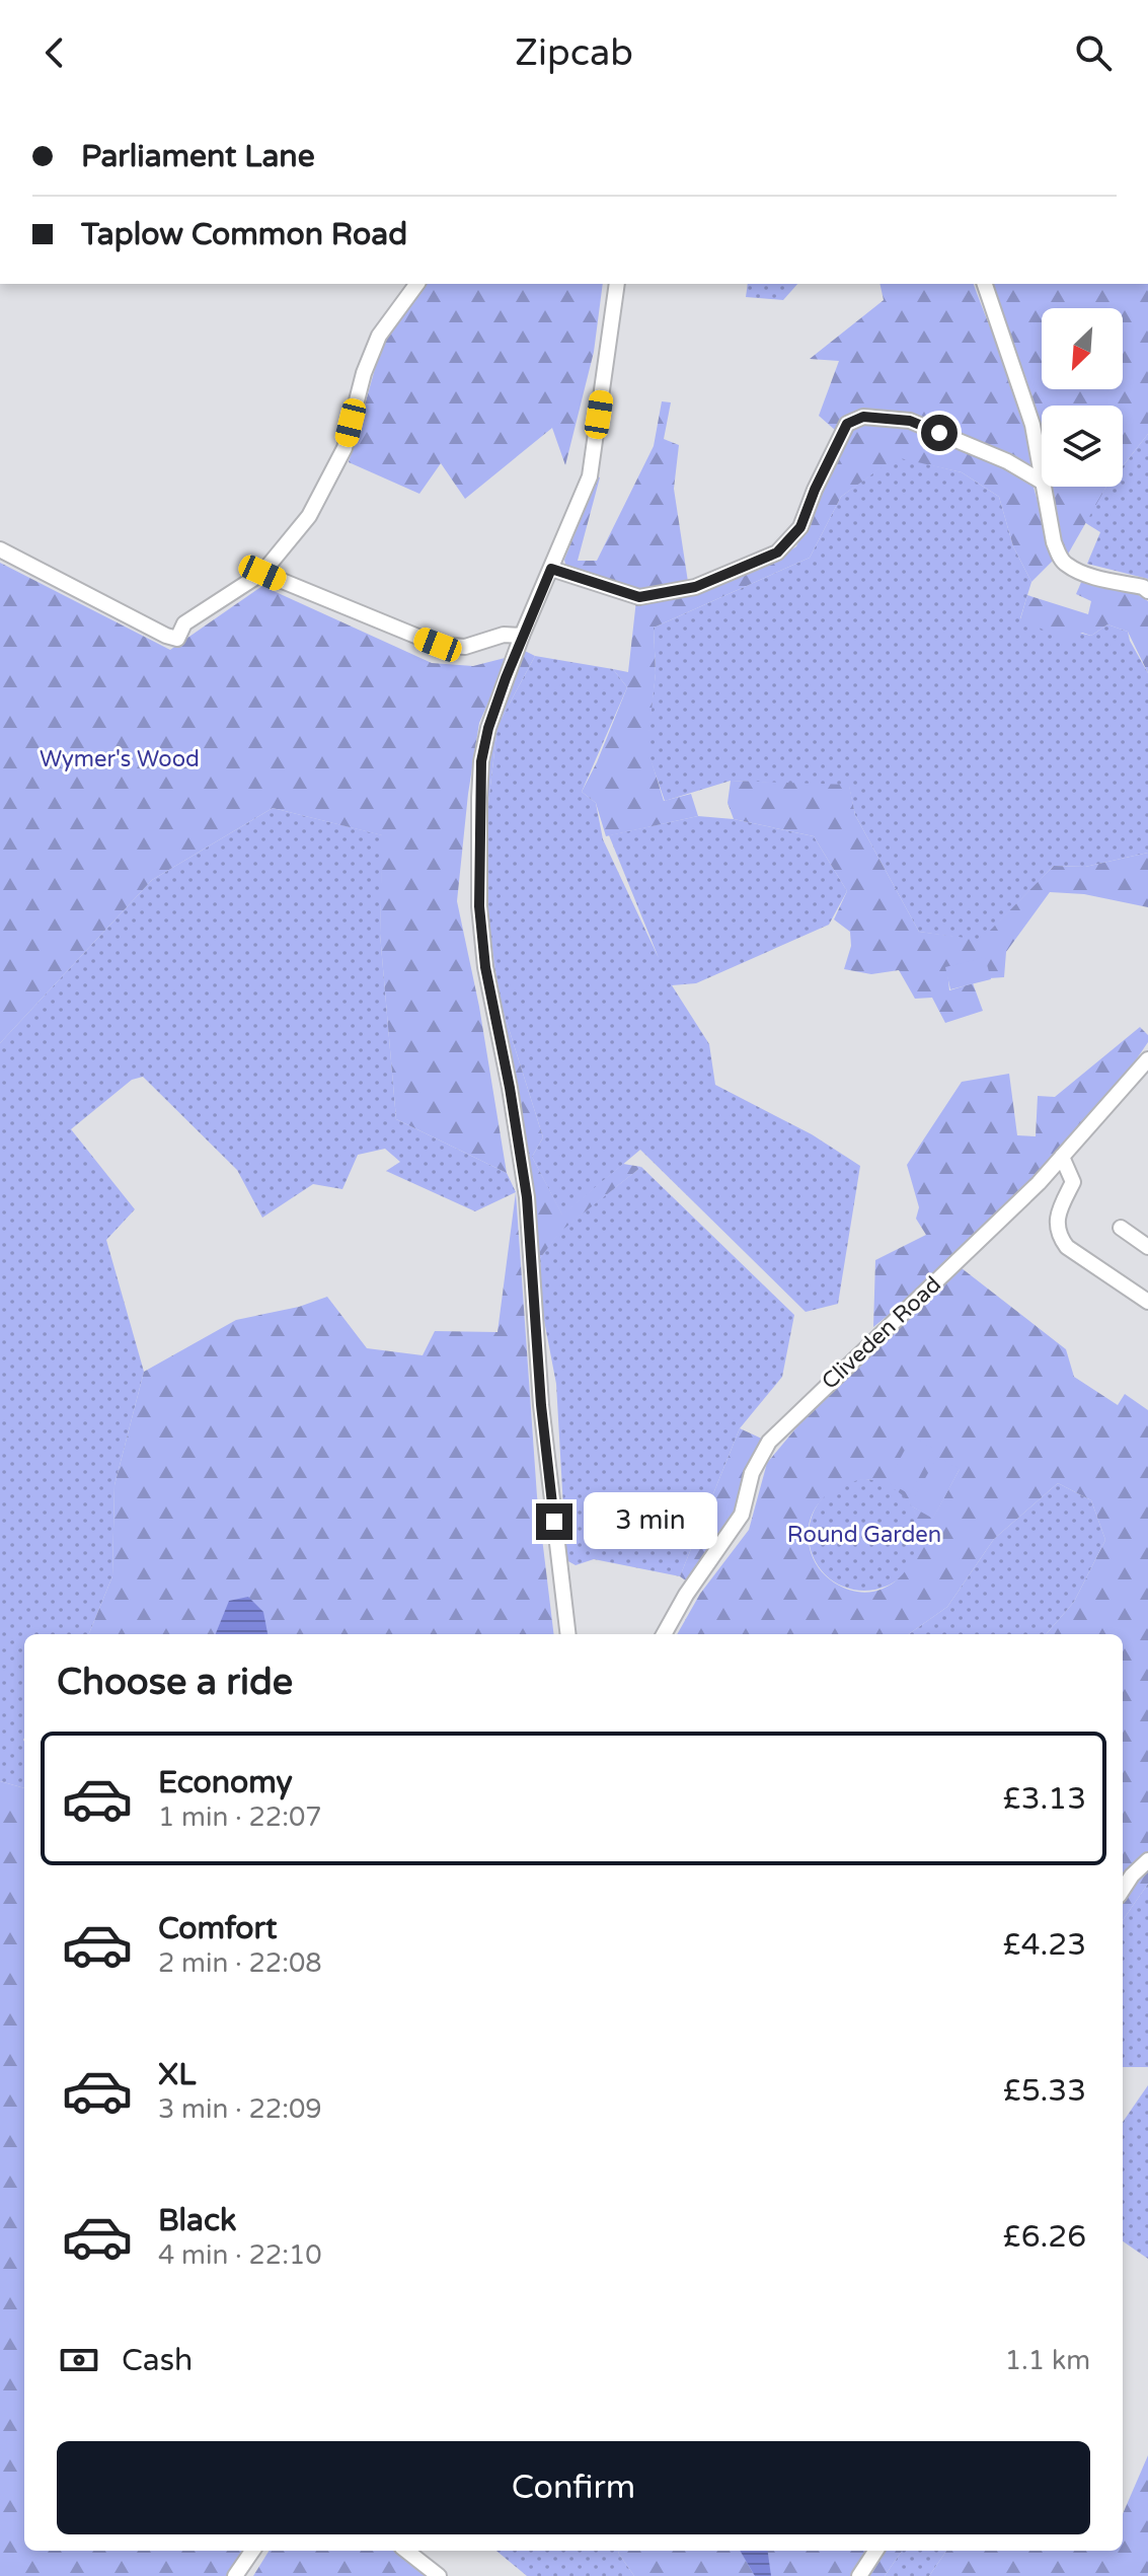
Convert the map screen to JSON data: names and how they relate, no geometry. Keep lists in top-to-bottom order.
{
  "streets": {
    "street": ["Cliveden Road"]
  },
  "parks": ["Wymer's Wood", "Round Garden"],
  "north": "bottom left",
  "page": {
    "header": "Zipcab",
    "banner": ["Parliament Lane", "Taplow Common Road"],
    "bubble": "3 min",
    "heading": "Choose a ride",
    "list": [
      {
        "name": "Economy",
        "note": "1 min · 22:07",
        "value": "£3.13"
      },
      {
        "name": "Comfort",
        "note": "2 min · 22:08",
        "value": "£4.23"
      },
      {
        "name": "XL",
        "note": "3 min · 22:09",
        "value": "£5.33"
      },
      {
        "name": "Black",
        "note": "4 min · 22:10",
        "value": "£6.26"
      }
    ],
    "pay": ["Cash", "1.1 km"],
    "buttons": "Confirm"
  }
}
